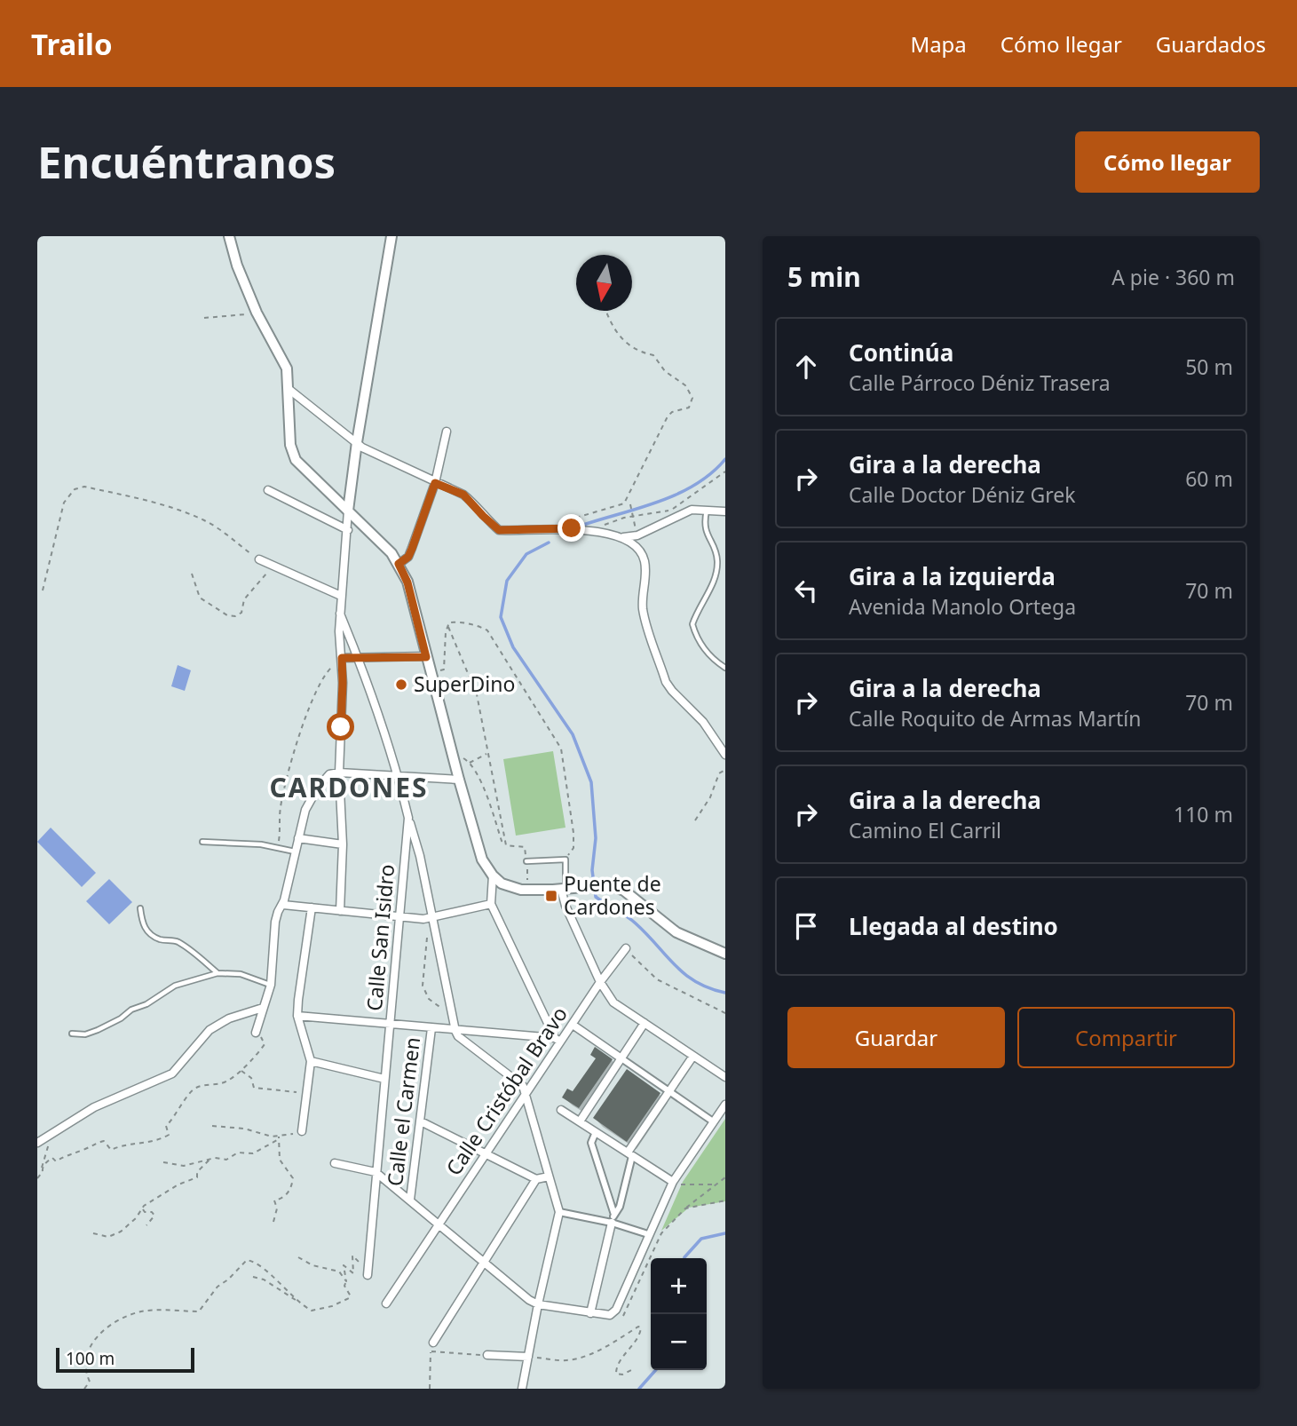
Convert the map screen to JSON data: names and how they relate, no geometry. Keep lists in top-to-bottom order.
{
  "streets": {
    "street": ["Calle San Isidro", "Calle Cristóbal Bravo", "Calle el Carmen"]
  },
  "districts": ["CARDONES"],
  "places": {
    "other": ["SuperDino"],
    "transit": ["Puente de Cardones"]
  },
  "scale_bar": "100 m",
  "north": "bottom",
  "page": {
    "header": "Trailo",
    "nav": ["Mapa", "Cómo llegar", "Guardados"],
    "buttons": [
      "Cómo llegar",
      ["Guardar", "Compartir"]
    ],
    "title": "Encuéntranos",
    "heading": ["5 min", "A pie · 360 m"],
    "list": [
      ["Continúa", "Calle Párroco Déniz Trasera", "50 m"],
      ["Gira a la derecha", "Calle Doctor Déniz Grek", "60 m"],
      ["Gira a la izquierda", "Avenida Manolo Ortega", "70 m"],
      ["Gira a la derecha", "Calle Roquito de Armas Martín", "70 m"],
      ["Gira a la derecha", "Camino El Carril", "110 m"],
      "Llegada al destino"
    ],
    "map_buttons": ["+", "−"],
    "scale": "100 m"
  }
}
